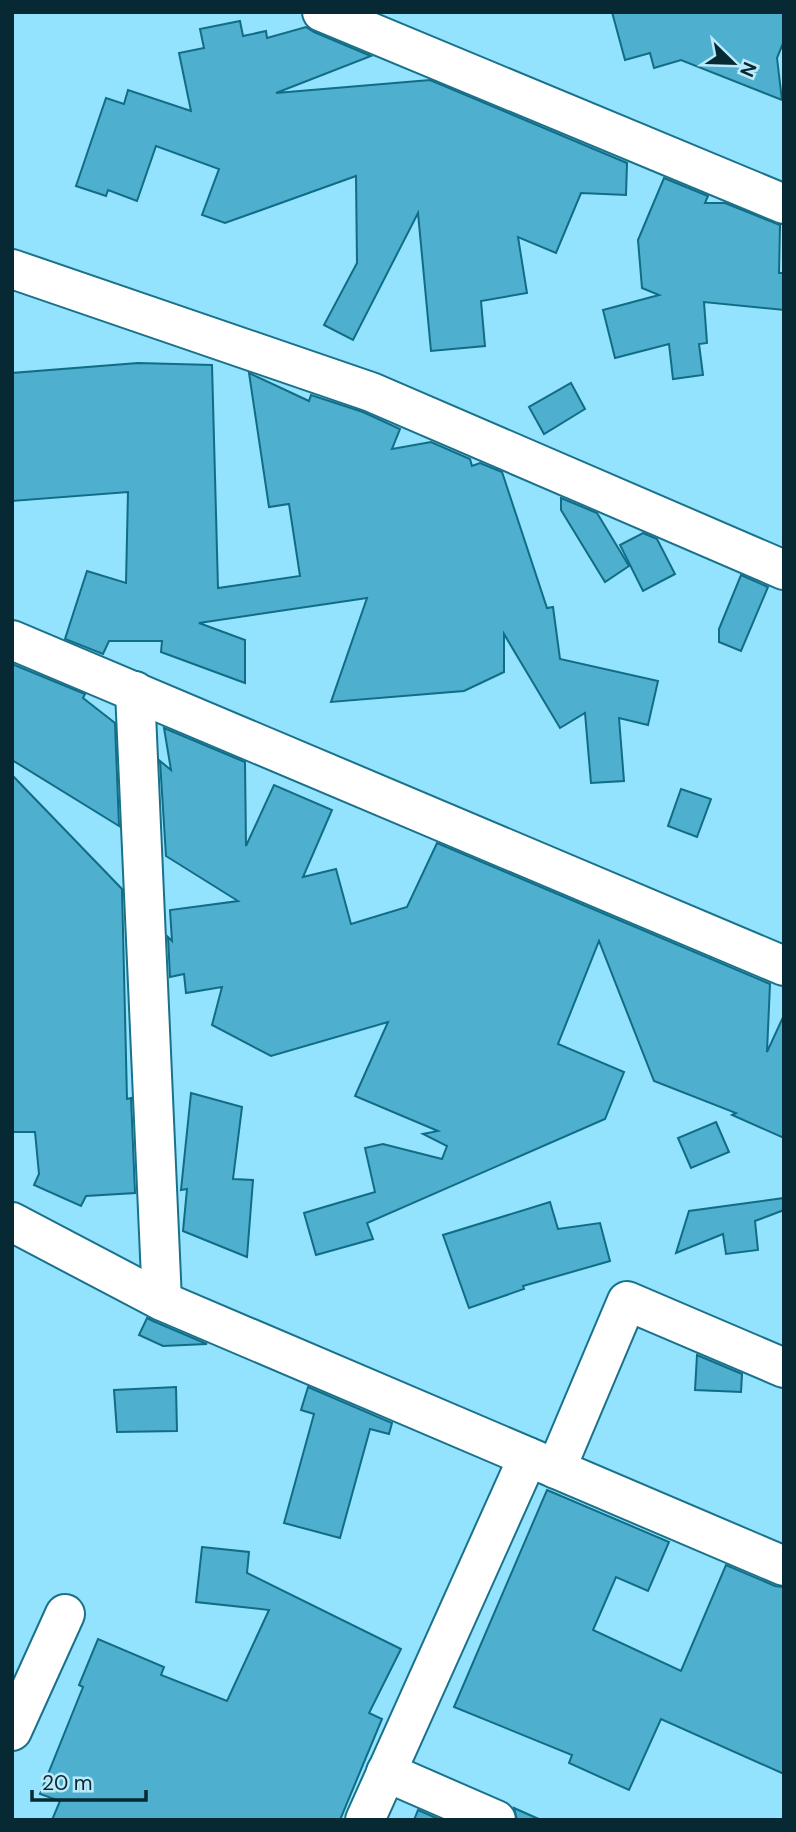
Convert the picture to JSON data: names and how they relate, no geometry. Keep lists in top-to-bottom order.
{
  "scale_bar": "20 m",
  "north": "bottom right"
}
